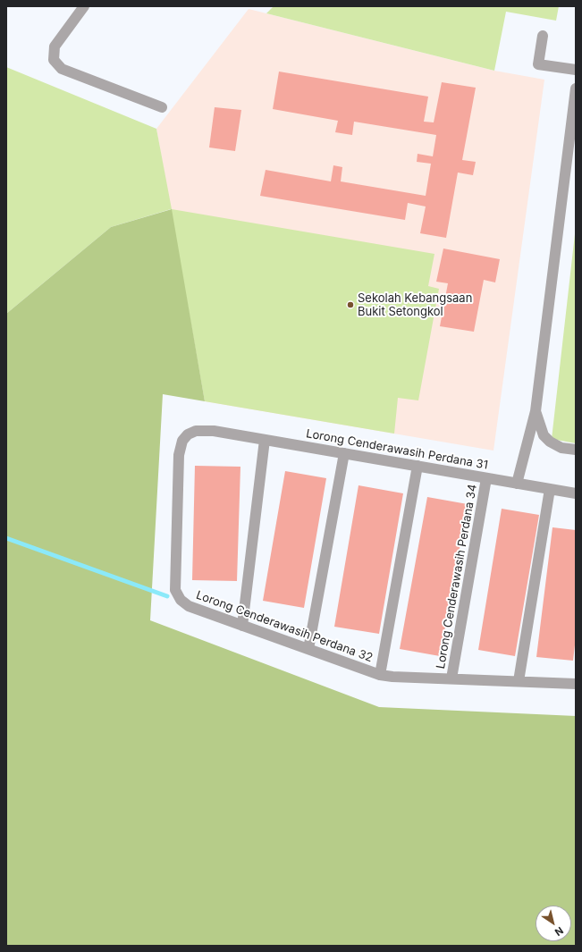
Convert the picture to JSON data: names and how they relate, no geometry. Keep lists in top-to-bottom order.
{
  "streets": {
    "street": ["Lorong Cenderawasih Perdana 31", "Lorong Cenderawasih Perdana 34", "Lorong Cenderawasih Perdana 32"]
  },
  "crossings": [
    ["Lorong Cenderawasih Perdana 31", "Lorong Cenderawasih Perdana 34"],
    ["Lorong Cenderawasih Perdana 31", "Lorong Cenderawasih Perdana 32"],
    ["Lorong Cenderawasih Perdana 34", "Lorong Cenderawasih Perdana 32"]
  ],
  "places": ["Sekolah Kebangsaan Bukit Setongkol"],
  "north": "bottom right"
}
